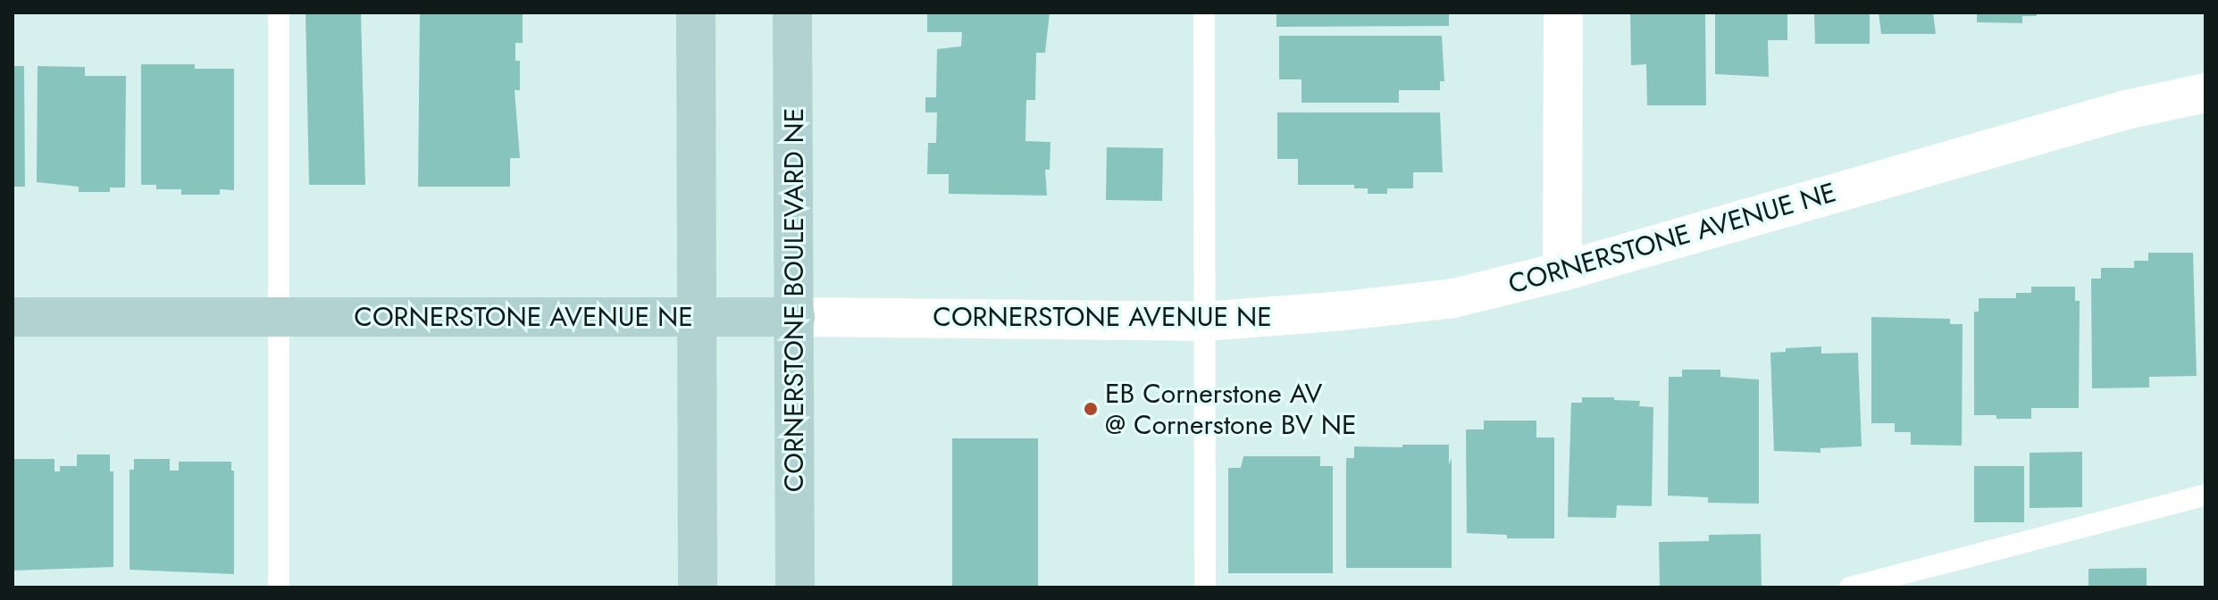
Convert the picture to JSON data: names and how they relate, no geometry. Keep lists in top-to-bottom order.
{
  "streets": {
    "street": ["CORNERSTONE AVENUE NE", "CORNERSTONE BOULEVARD NE"]
  },
  "crossings": [
    ["CORNERSTONE AVENUE NE", "CORNERSTONE BOULEVARD NE"]
  ],
  "places": ["EB Cornerstone AV @ Cornerstone BV NE"]
}
